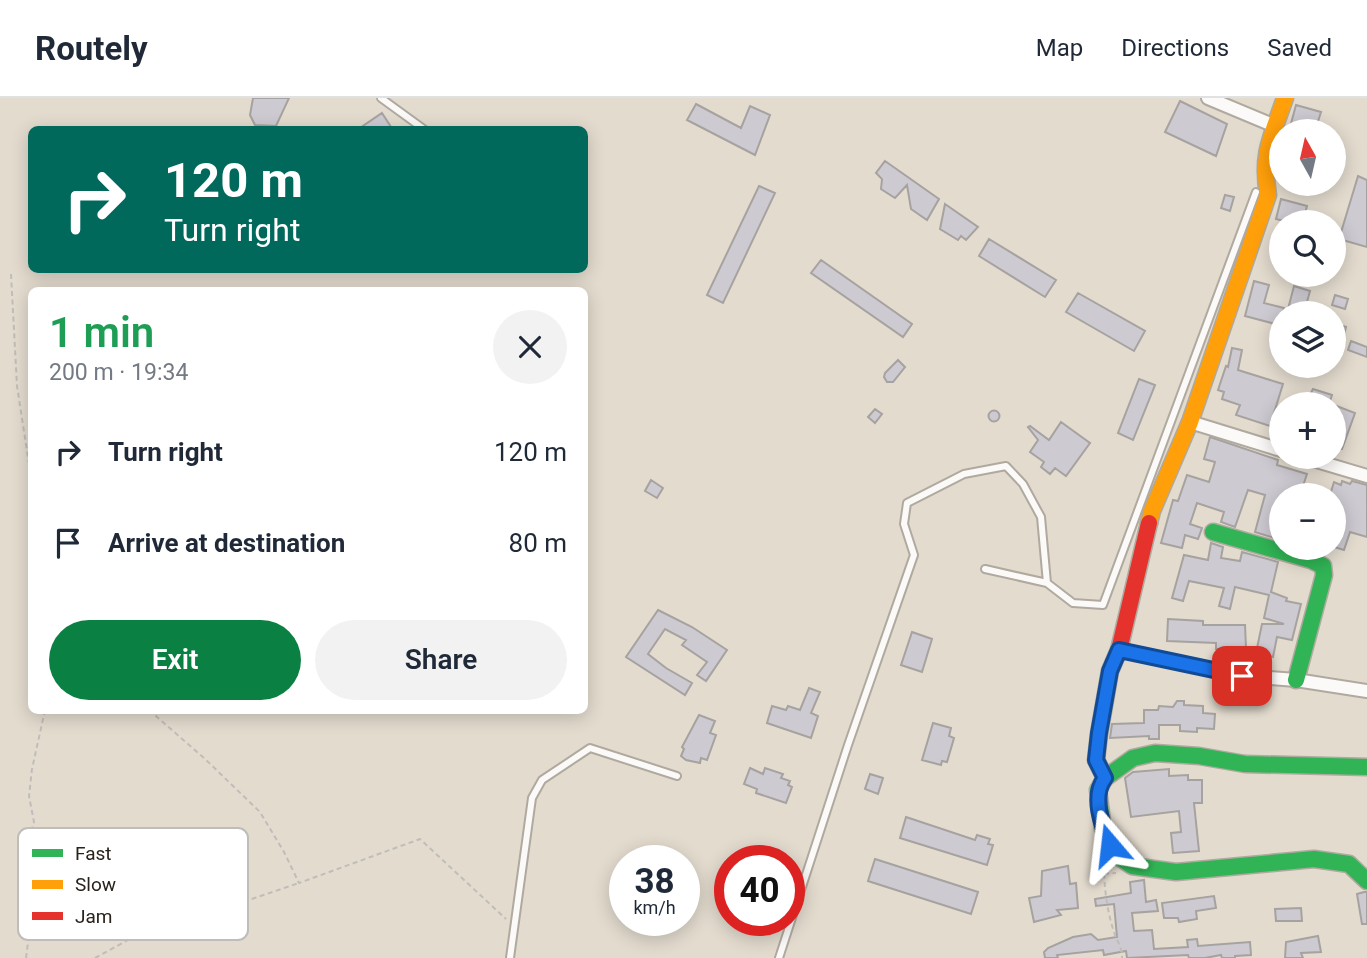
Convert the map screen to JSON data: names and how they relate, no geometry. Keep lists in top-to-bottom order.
{
  "legend": ["Fast", "Slow", "Jam"],
  "north": "top",
  "page": {
    "header": "Routely",
    "nav": ["Map", "Directions", "Saved"],
    "map_buttons": ["+", "−"],
    "turn": ["120 m", "Turn right"],
    "heading": ["1 min", "200 m · 19:34"],
    "list": [
      {
        "name": "Turn right",
        "value": "120 m"
      },
      {
        "name": "Arrive at destination",
        "value": "80 m"
      }
    ],
    "buttons": ["Exit", "Share"],
    "speed": "38 km/h",
    "limit": "40"
  }
}
